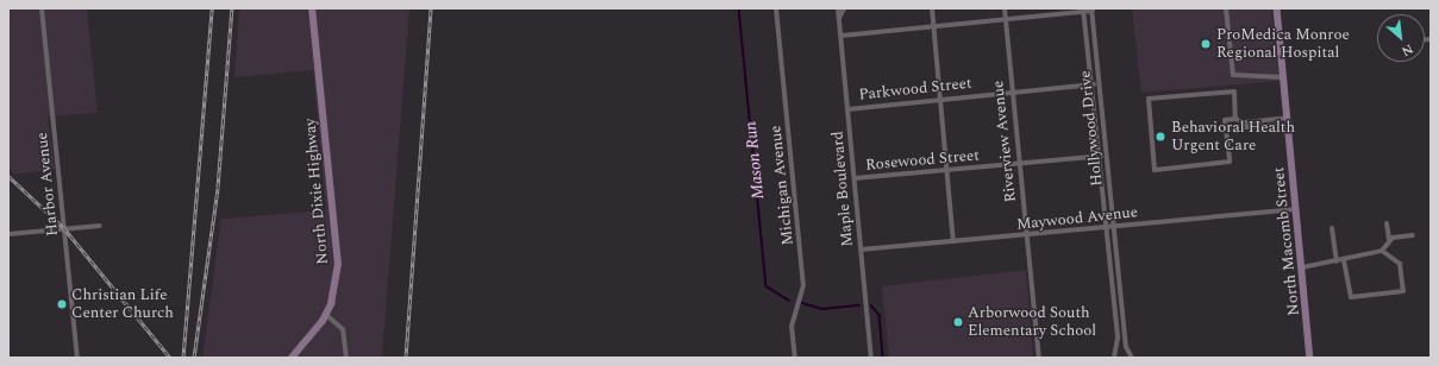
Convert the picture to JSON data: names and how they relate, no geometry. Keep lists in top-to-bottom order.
{
  "streets": {
    "main road": ["North Dixie Highway", "North Macomb Street"],
    "street": [
      "Parkwood Street",
      "Hollywood Drive",
      "Riverview Avenue",
      "Rosewood Street",
      "Harbor Avenue",
      "Michigan Avenue",
      "Maple Boulevard",
      "Maywood Avenue"
    ]
  },
  "crossings": [
    ["Parkwood Street", "Hollywood Drive"],
    ["Parkwood Street", "Riverview Avenue"],
    ["Parkwood Street", "Maple Boulevard"],
    ["Hollywood Drive", "Rosewood Street"],
    ["Hollywood Drive", "Maywood Avenue"],
    ["Riverview Avenue", "Rosewood Street"],
    ["Riverview Avenue", "Maywood Avenue"],
    ["Rosewood Street", "Maple Boulevard"],
    ["Maple Boulevard", "Maywood Avenue"],
    ["Maywood Avenue", "North Macomb Street"]
  ],
  "water": ["Mason Run"],
  "places": [
    "ProMedica Monroe Regional Hospital",
    "Behavioral Health Urgent Care",
    "Christian Life Center Church",
    "Arborwood South Elementary School"
  ],
  "north": "bottom right"
}
